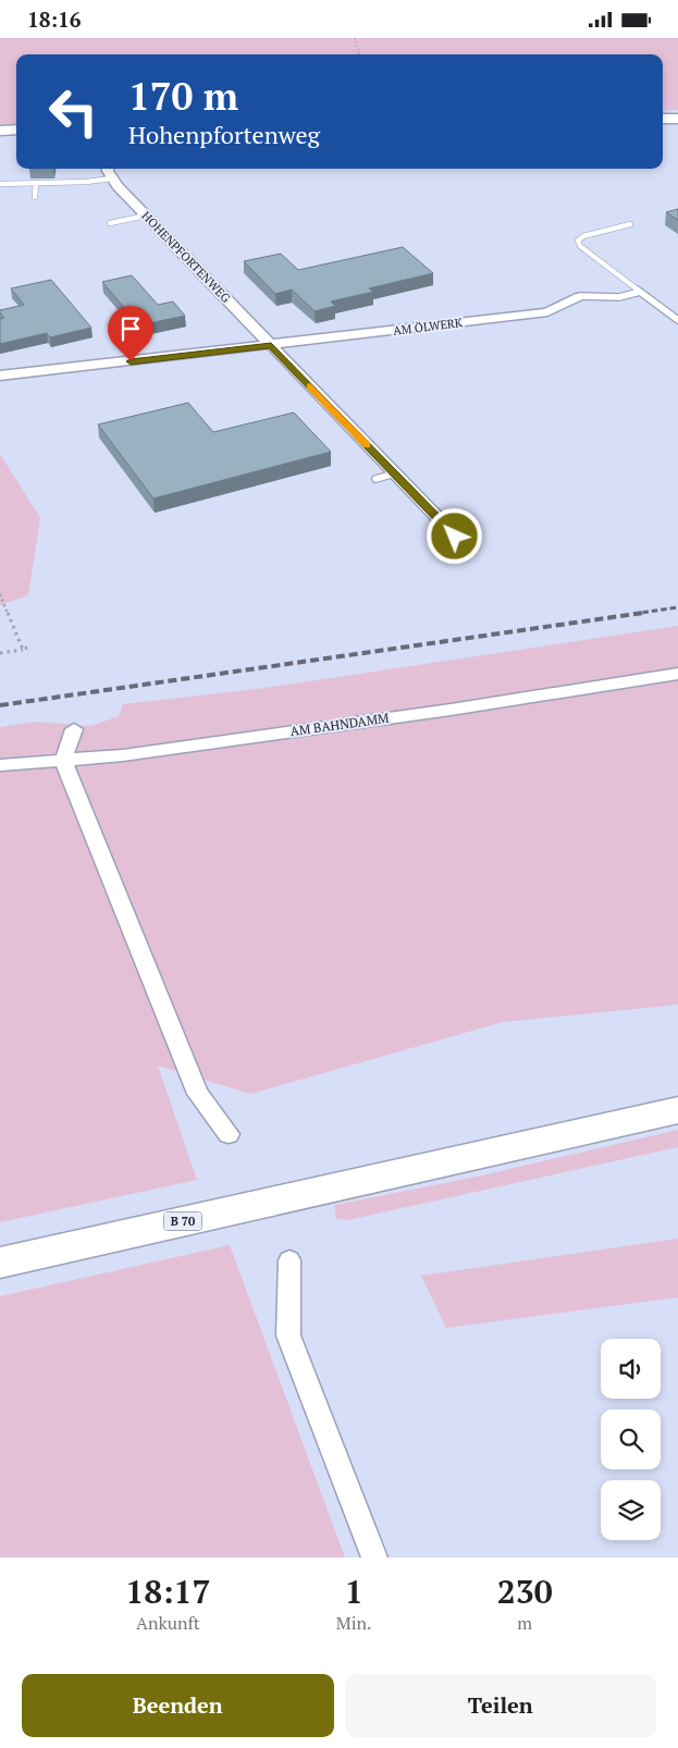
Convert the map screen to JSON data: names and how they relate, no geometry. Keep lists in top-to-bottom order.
{
  "streets": {
    "main road": ["B 70"],
    "street": ["HOHENPFORTENWEG", "AM ÖLWERK", "AM BAHNDAMM"]
  },
  "crossings": [
    ["HOHENPFORTENWEG", "AM ÖLWERK"]
  ],
  "page": {
    "status": "18:16",
    "turn": ["170 m", "Hohenpfortenweg"],
    "eta": [
      "18:17",
      "Ankunft",
      "1",
      "Min.",
      "230",
      "m"
    ],
    "buttons": ["Beenden", "Teilen"]
  }
}
